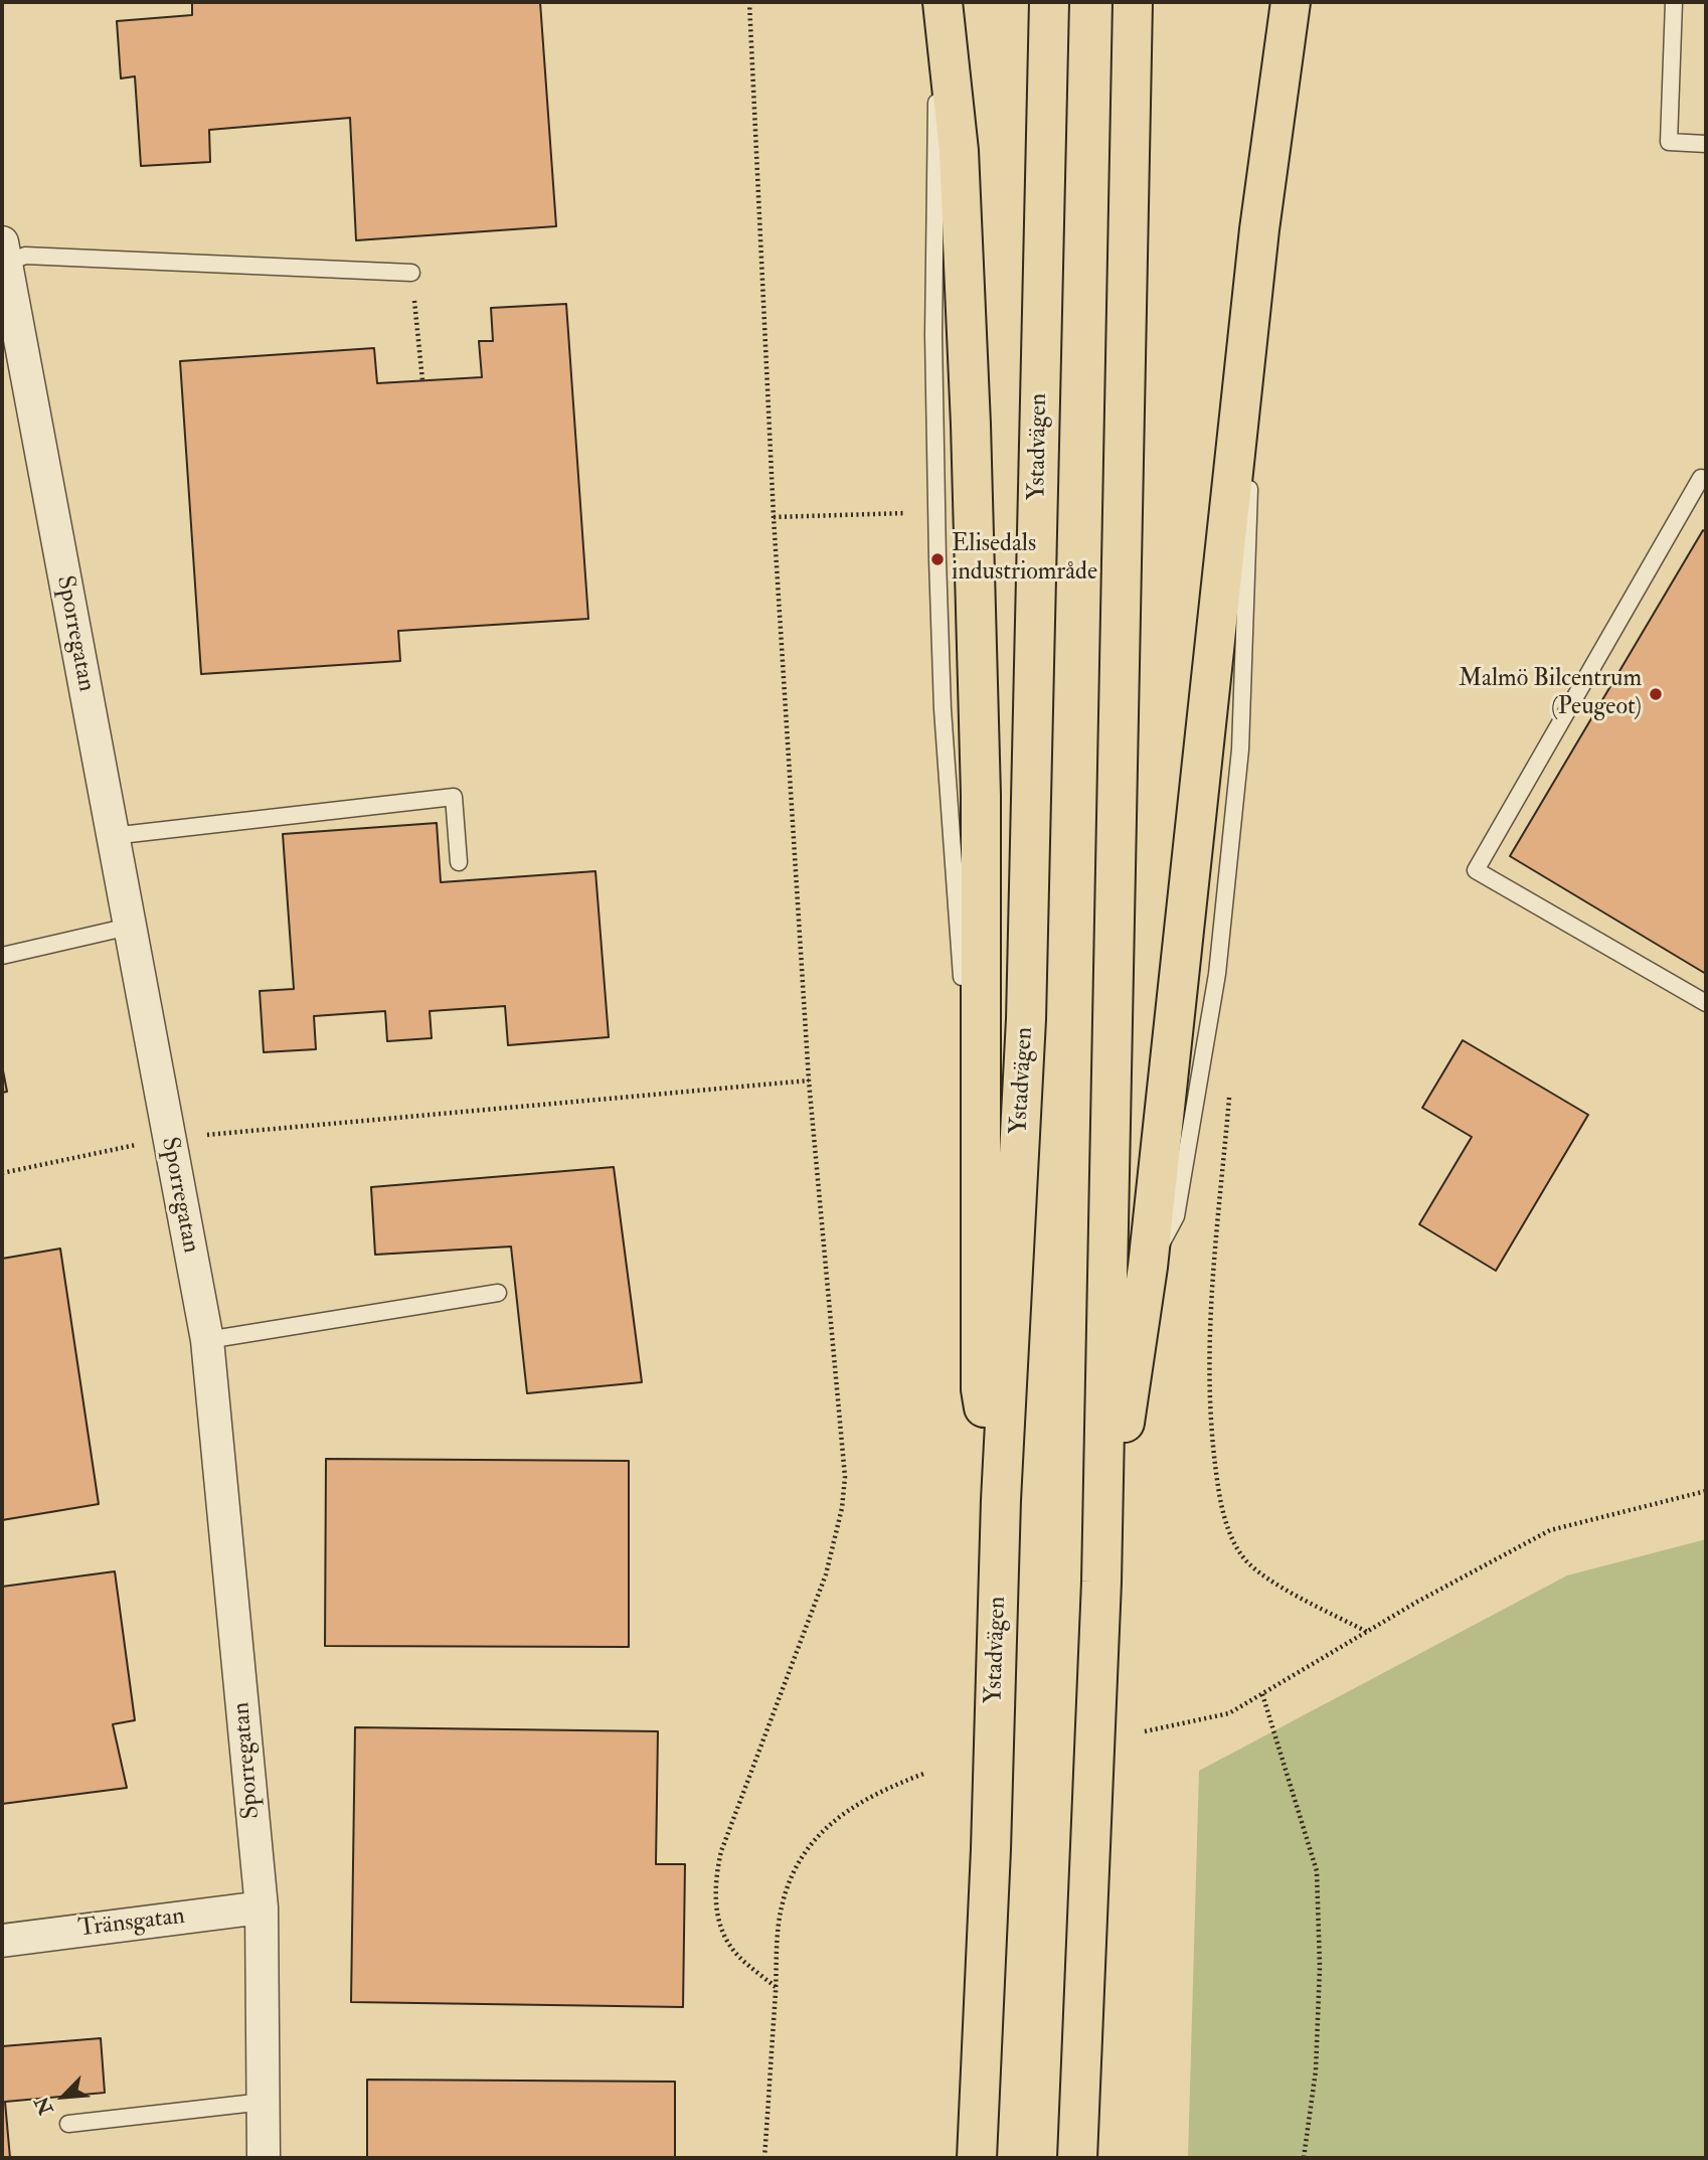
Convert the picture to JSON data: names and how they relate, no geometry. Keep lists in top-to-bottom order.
{
  "streets": {
    "highway": ["Ystadvägen"],
    "street": ["Sporregatan", "Tränsgatan"]
  },
  "crossings": [
    ["Sporregatan", "Tränsgatan"]
  ],
  "places": ["Elisedals industriområde", "Malmö Bilcentrum (Peugeot)"],
  "north": "bottom left"
}
